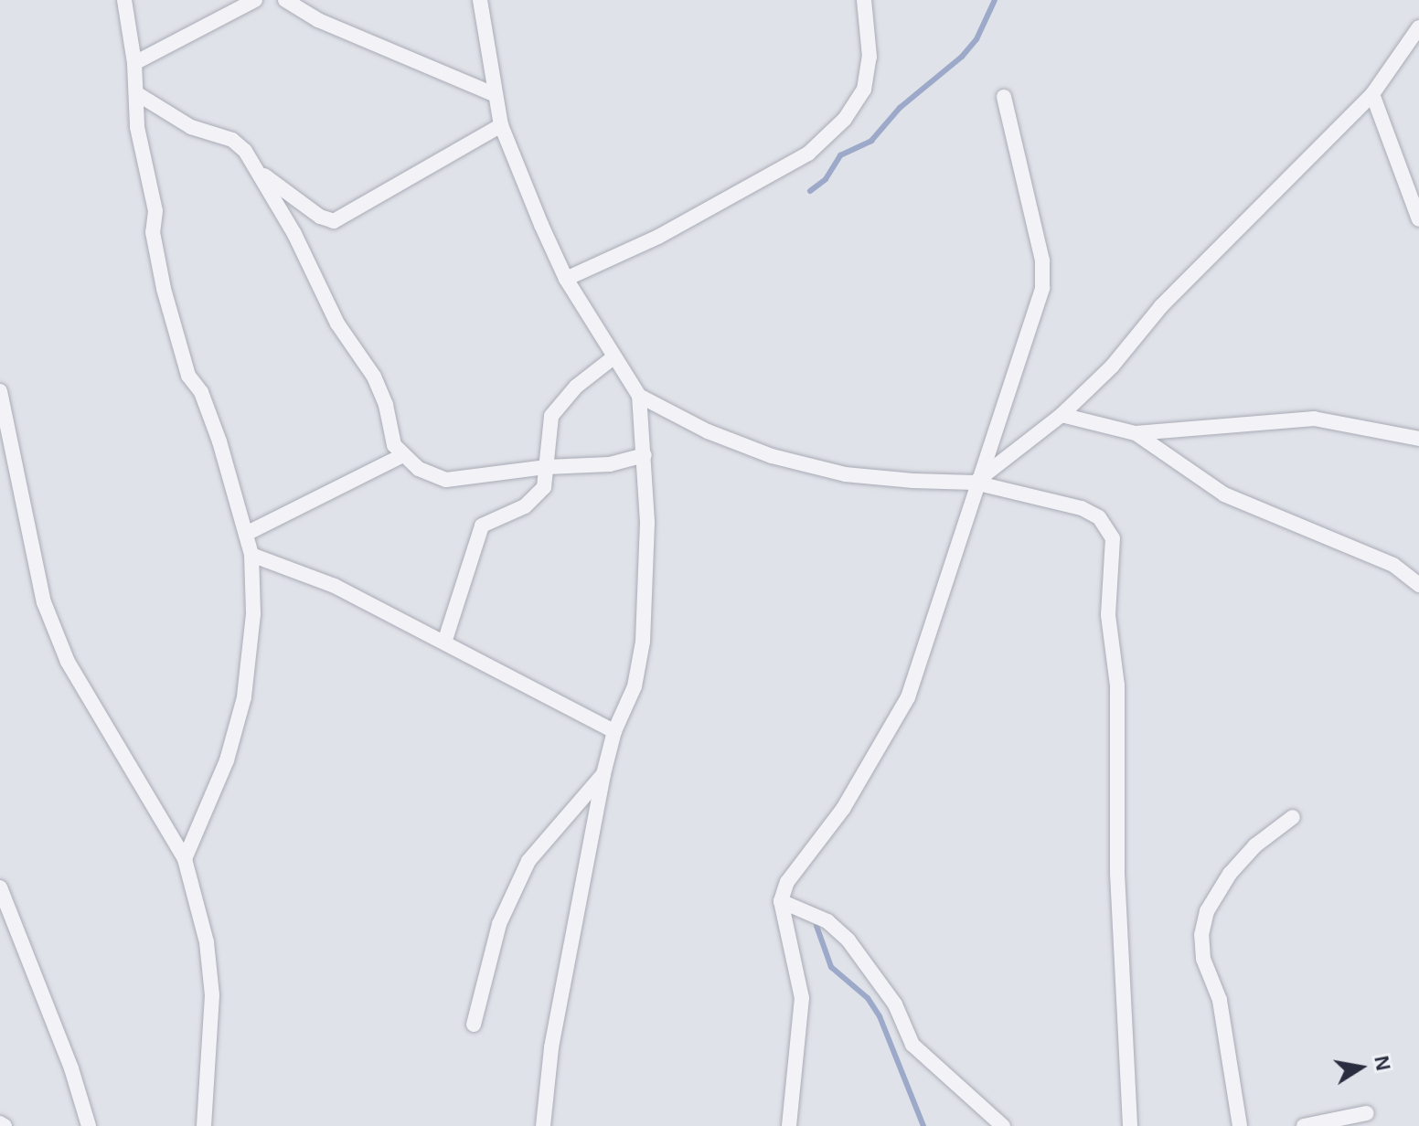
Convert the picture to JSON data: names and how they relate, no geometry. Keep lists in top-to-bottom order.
{
  "north": "right"
}
